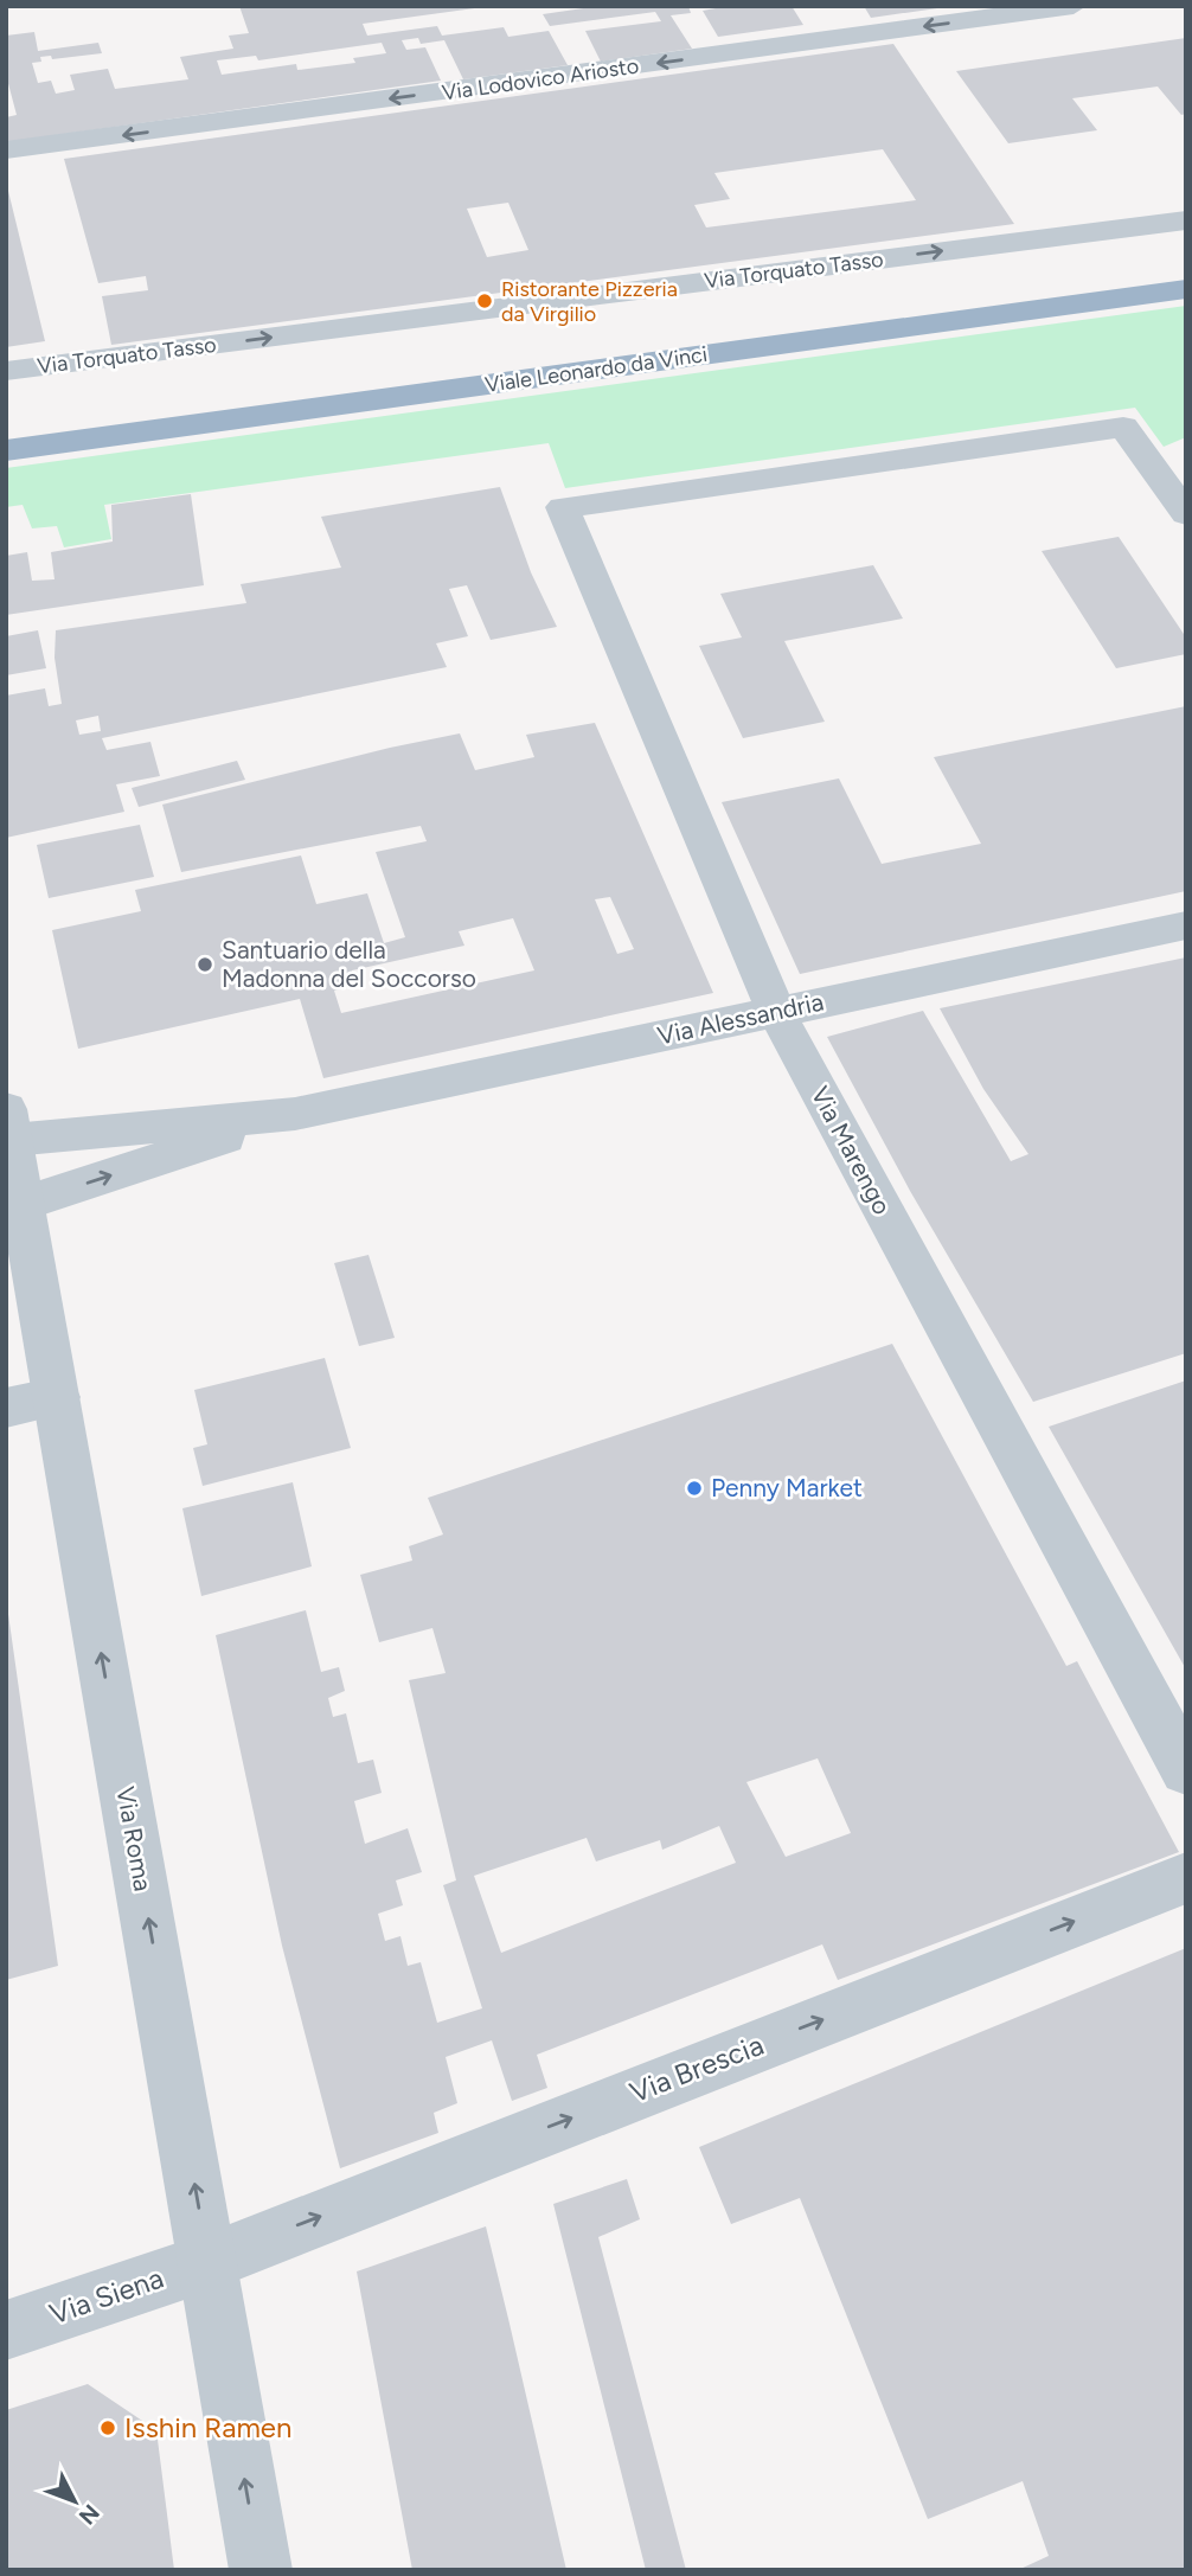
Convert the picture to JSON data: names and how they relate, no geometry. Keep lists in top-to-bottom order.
{
  "streets": {
    "highway": ["Viale Leonardo da Vinci"],
    "street": [
      "Via Lodovico Ariosto",
      "Via Torquato Tasso",
      "Via Alessandria",
      "Via Marengo",
      "Via Roma",
      "Via Brescia",
      "Via Siena"
    ]
  },
  "crossings": [
    ["Via Alessandria", "Via Marengo"],
    ["Via Alessandria", "Via Roma"],
    ["Via Roma", "Via Brescia"],
    ["Via Roma", "Via Siena"],
    ["Via Brescia", "Via Siena"]
  ],
  "one_way": [
    "Via Lodovico Ariosto",
    "Via Torquato Tasso",
    "Via Roma",
    "Via Brescia"
  ],
  "places": [
    "Ristorante Pizzeria da Virgilio",
    "Santuario della Madonna del Soccorso",
    "Penny Market",
    "Isshin Ramen"
  ],
  "north": "bottom right"
}
